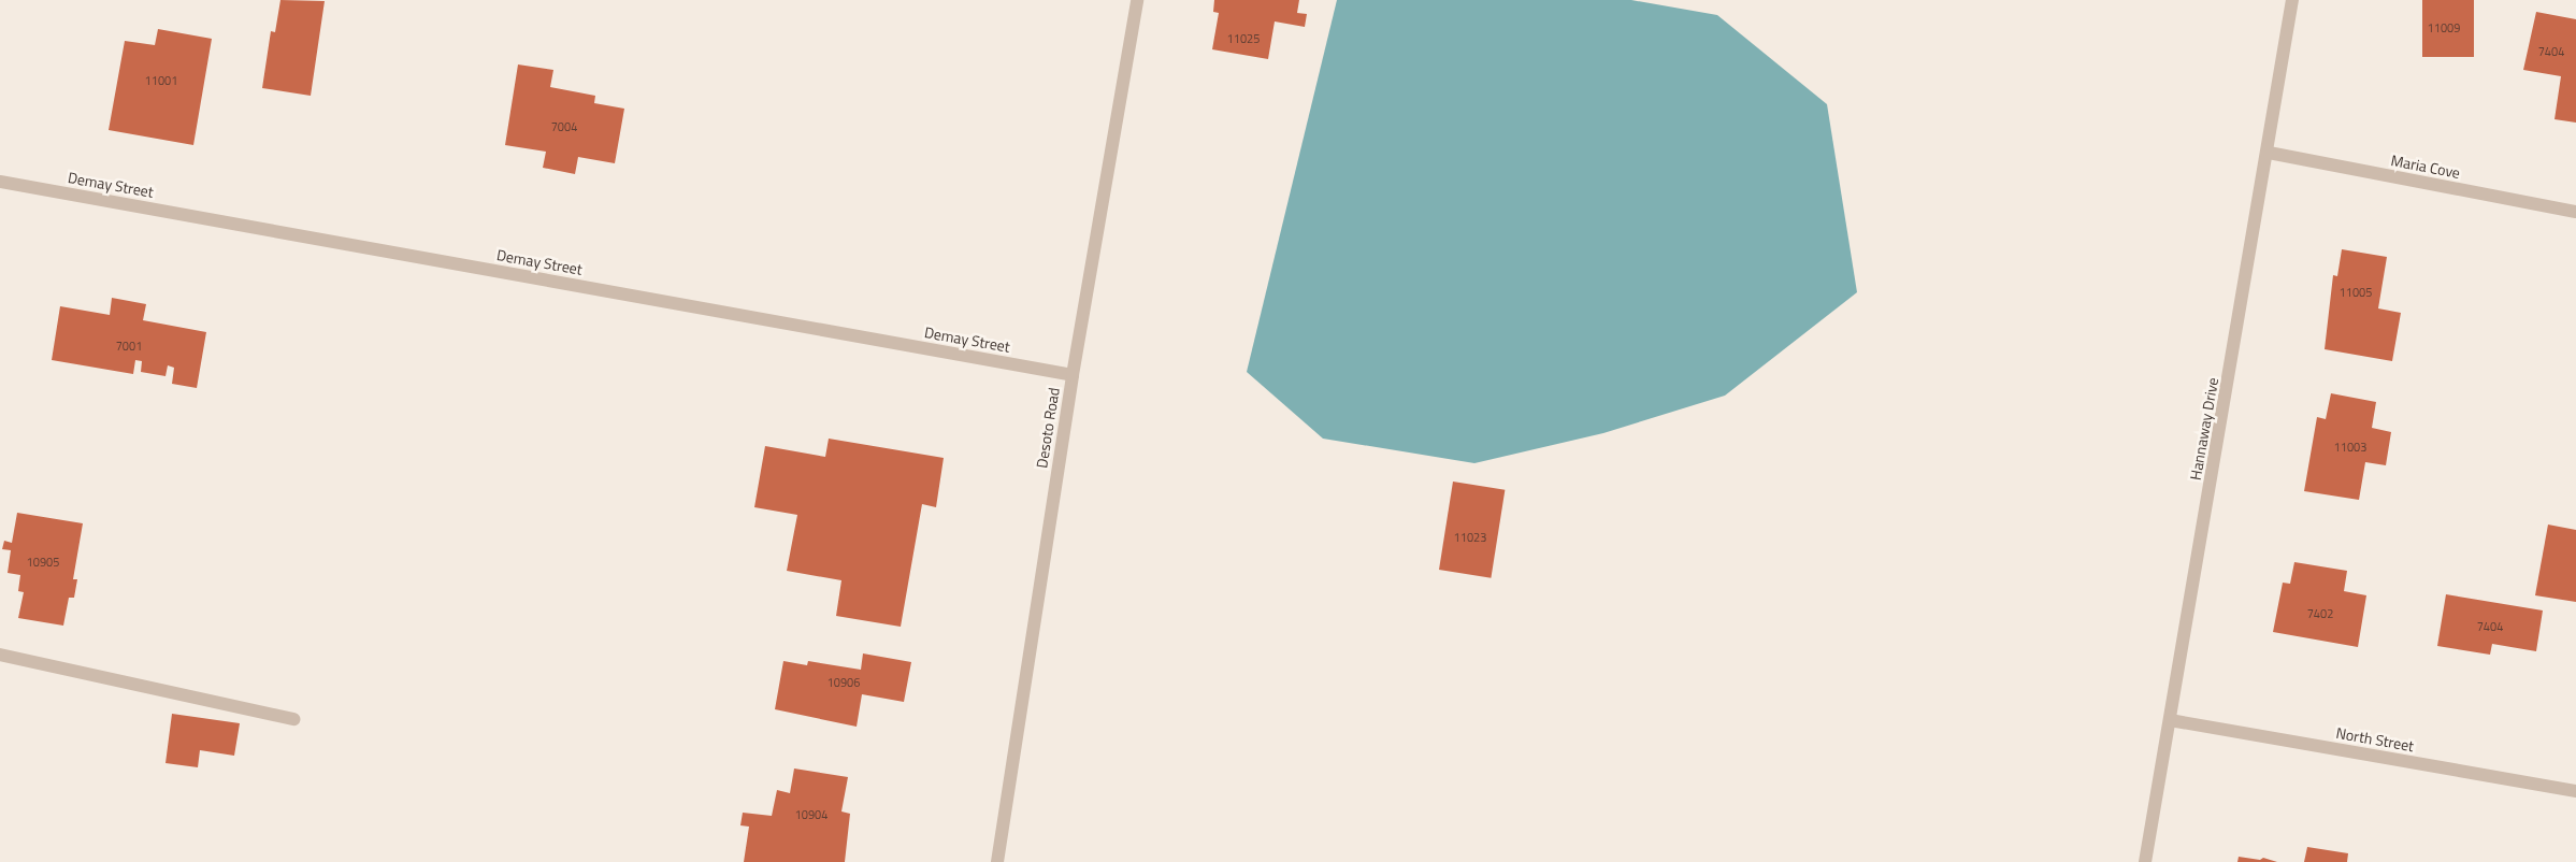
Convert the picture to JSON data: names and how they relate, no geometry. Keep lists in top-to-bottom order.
{
  "streets": {
    "street": [
      "Maria Cove",
      "Demay Street",
      "Desoto Road",
      "Hannaway Drive",
      "North Street"
    ]
  },
  "crossings": [
    ["Maria Cove", "Hannaway Drive"],
    ["Demay Street", "Desoto Road"],
    ["Hannaway Drive", "North Street"]
  ],
  "house_numbers": [
    "11009",
    "11025",
    "7404",
    "11001",
    "7004",
    "11005",
    "7001",
    "11003",
    "11023",
    "10905",
    "7402",
    "7404",
    "10906",
    "10904"
  ]
}
